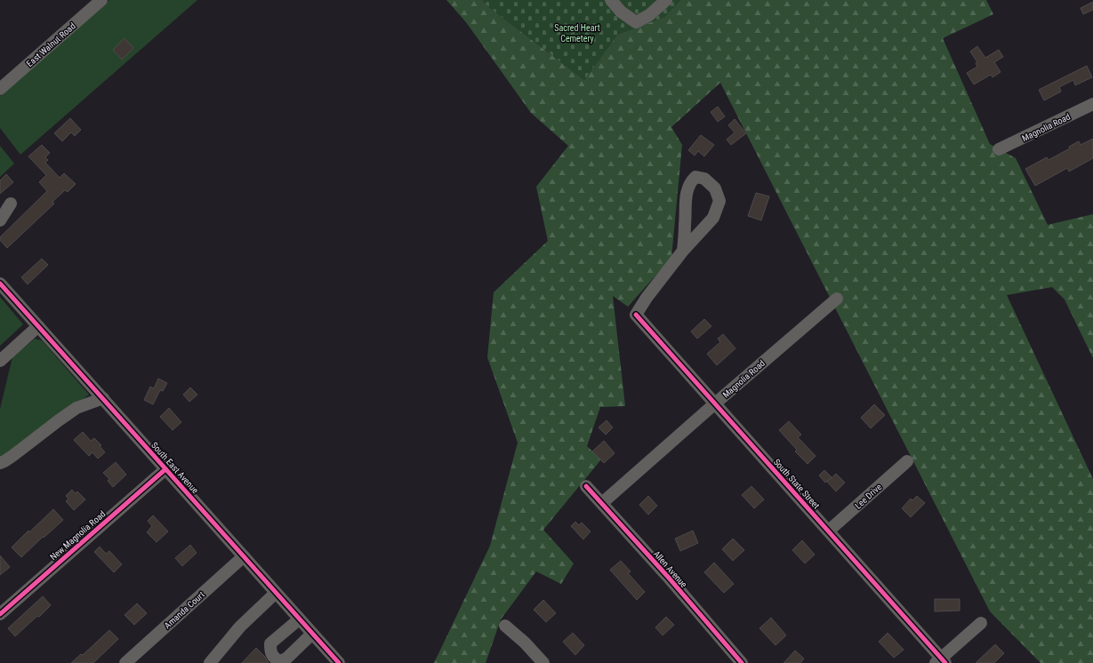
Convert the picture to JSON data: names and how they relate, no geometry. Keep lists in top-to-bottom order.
{
  "streets": {
    "street": [
      "East Walnut Road",
      "Magnolia Road",
      "South East Avenue",
      "South State Street",
      "Lee Drive",
      "New Magnolia Road",
      "Allen Avenue",
      "Amanda Court"
    ]
  },
  "crossings": [
    ["Magnolia Road", "South State Street"],
    ["Magnolia Road", "Allen Avenue"],
    ["South East Avenue", "New Magnolia Road"],
    ["South East Avenue", "Amanda Court"],
    ["South State Street", "Lee Drive"]
  ],
  "parks": ["Sacred Heart Cemetery"]
}
